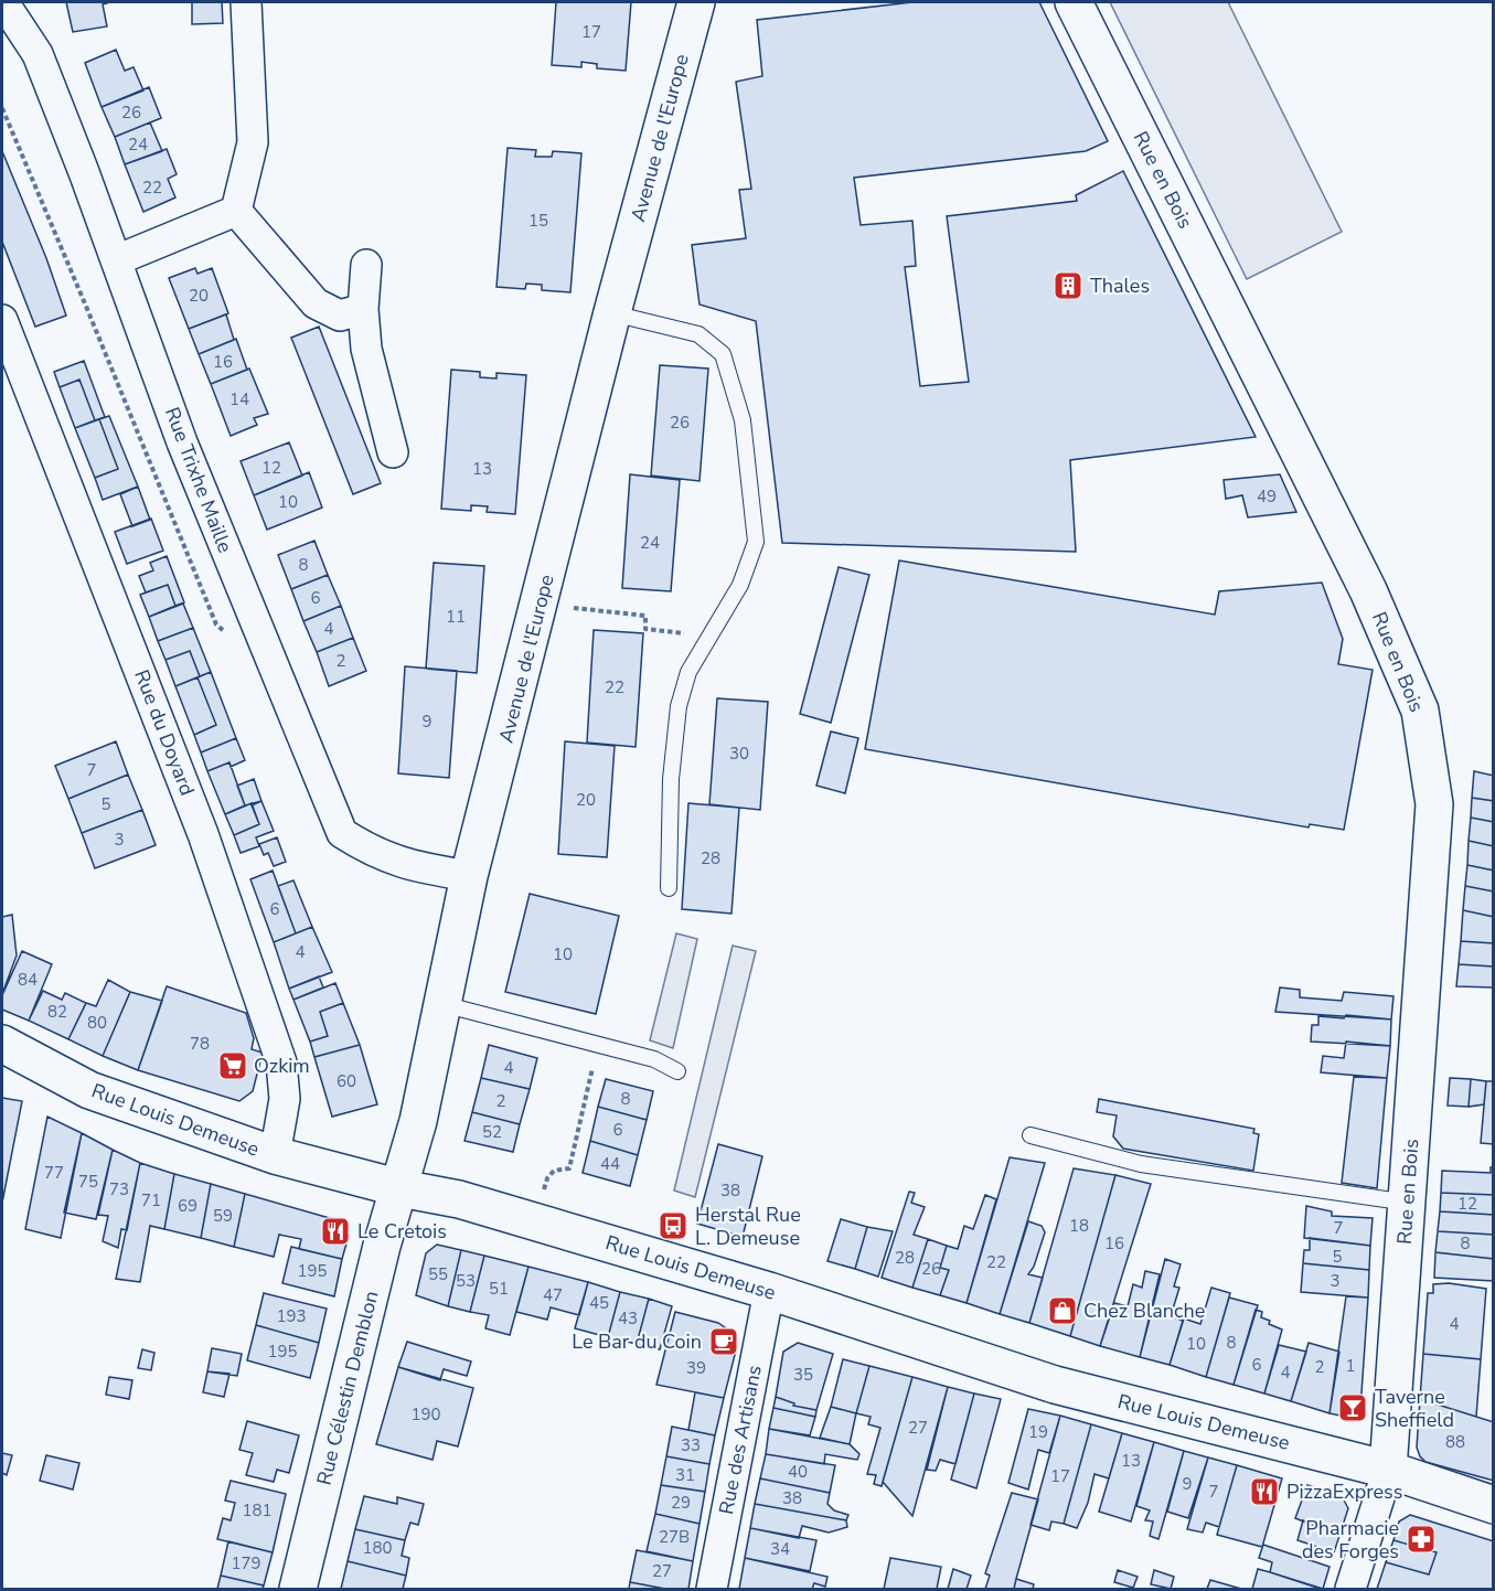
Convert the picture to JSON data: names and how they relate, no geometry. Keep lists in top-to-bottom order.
{
  "streets": {
    "street": [
      "Avenue de l'Europe",
      "Rue en Bois",
      "Rue Trixhe Maille",
      "Rue du Doyard",
      "Rue Louis Demeuse",
      "Rue Célestin Demblon",
      "Rue des Artisans"
    ]
  },
  "crossings": [
    ["Avenue de l'Europe", "Rue Trixhe Maille"],
    ["Avenue de l'Europe", "Rue Louis Demeuse"],
    ["Avenue de l'Europe", "Rue Célestin Demblon"],
    ["Rue en Bois", "Rue Louis Demeuse"],
    ["Rue du Doyard", "Rue Louis Demeuse"],
    ["Rue Louis Demeuse", "Rue Célestin Demblon"],
    ["Rue Louis Demeuse", "Rue des Artisans"]
  ],
  "places": {
    "building": ["Thales"],
    "supermarket": ["Ozkim"],
    "bus stop": ["Herstal Rue L. Demeuse"],
    "restaurant": ["Le Cretois", "PizzaExpress"],
    "shop": ["Chez Blanche"],
    "cafe": ["Le Bar du Coin"],
    "bar": ["Taverne Sheffield"],
    "pharmacy": ["Pharmacie des Forges"]
  },
  "house_numbers": [
    "17",
    "26",
    "24",
    "22",
    "15",
    "20",
    "16",
    "14",
    "26",
    "12",
    "13",
    "49",
    "10",
    "24",
    "8",
    "6",
    "11",
    "4",
    "2",
    "22",
    "9",
    "30",
    "7",
    "20",
    "5",
    "3",
    "28",
    "6",
    "4",
    "10",
    "84",
    "82",
    "80",
    "78",
    "4",
    "60",
    "8",
    "2",
    "6",
    "52",
    "44",
    "77",
    "75",
    "73",
    "38",
    "71",
    "12",
    "69",
    "59",
    "18",
    "7",
    "16",
    "8",
    "5",
    "28",
    "22",
    "26",
    "195",
    "55",
    "53",
    "3",
    "51",
    "47",
    "45",
    "193",
    "43",
    "4",
    "8",
    "10",
    "195",
    "6",
    "1",
    "2",
    "39",
    "4",
    "35",
    "190",
    "27",
    "19",
    "88",
    "33",
    "13",
    "40",
    "31",
    "17",
    "9",
    "7",
    "38",
    "29",
    "181",
    "27B",
    "180",
    "34",
    "179",
    "27"
  ]
}
